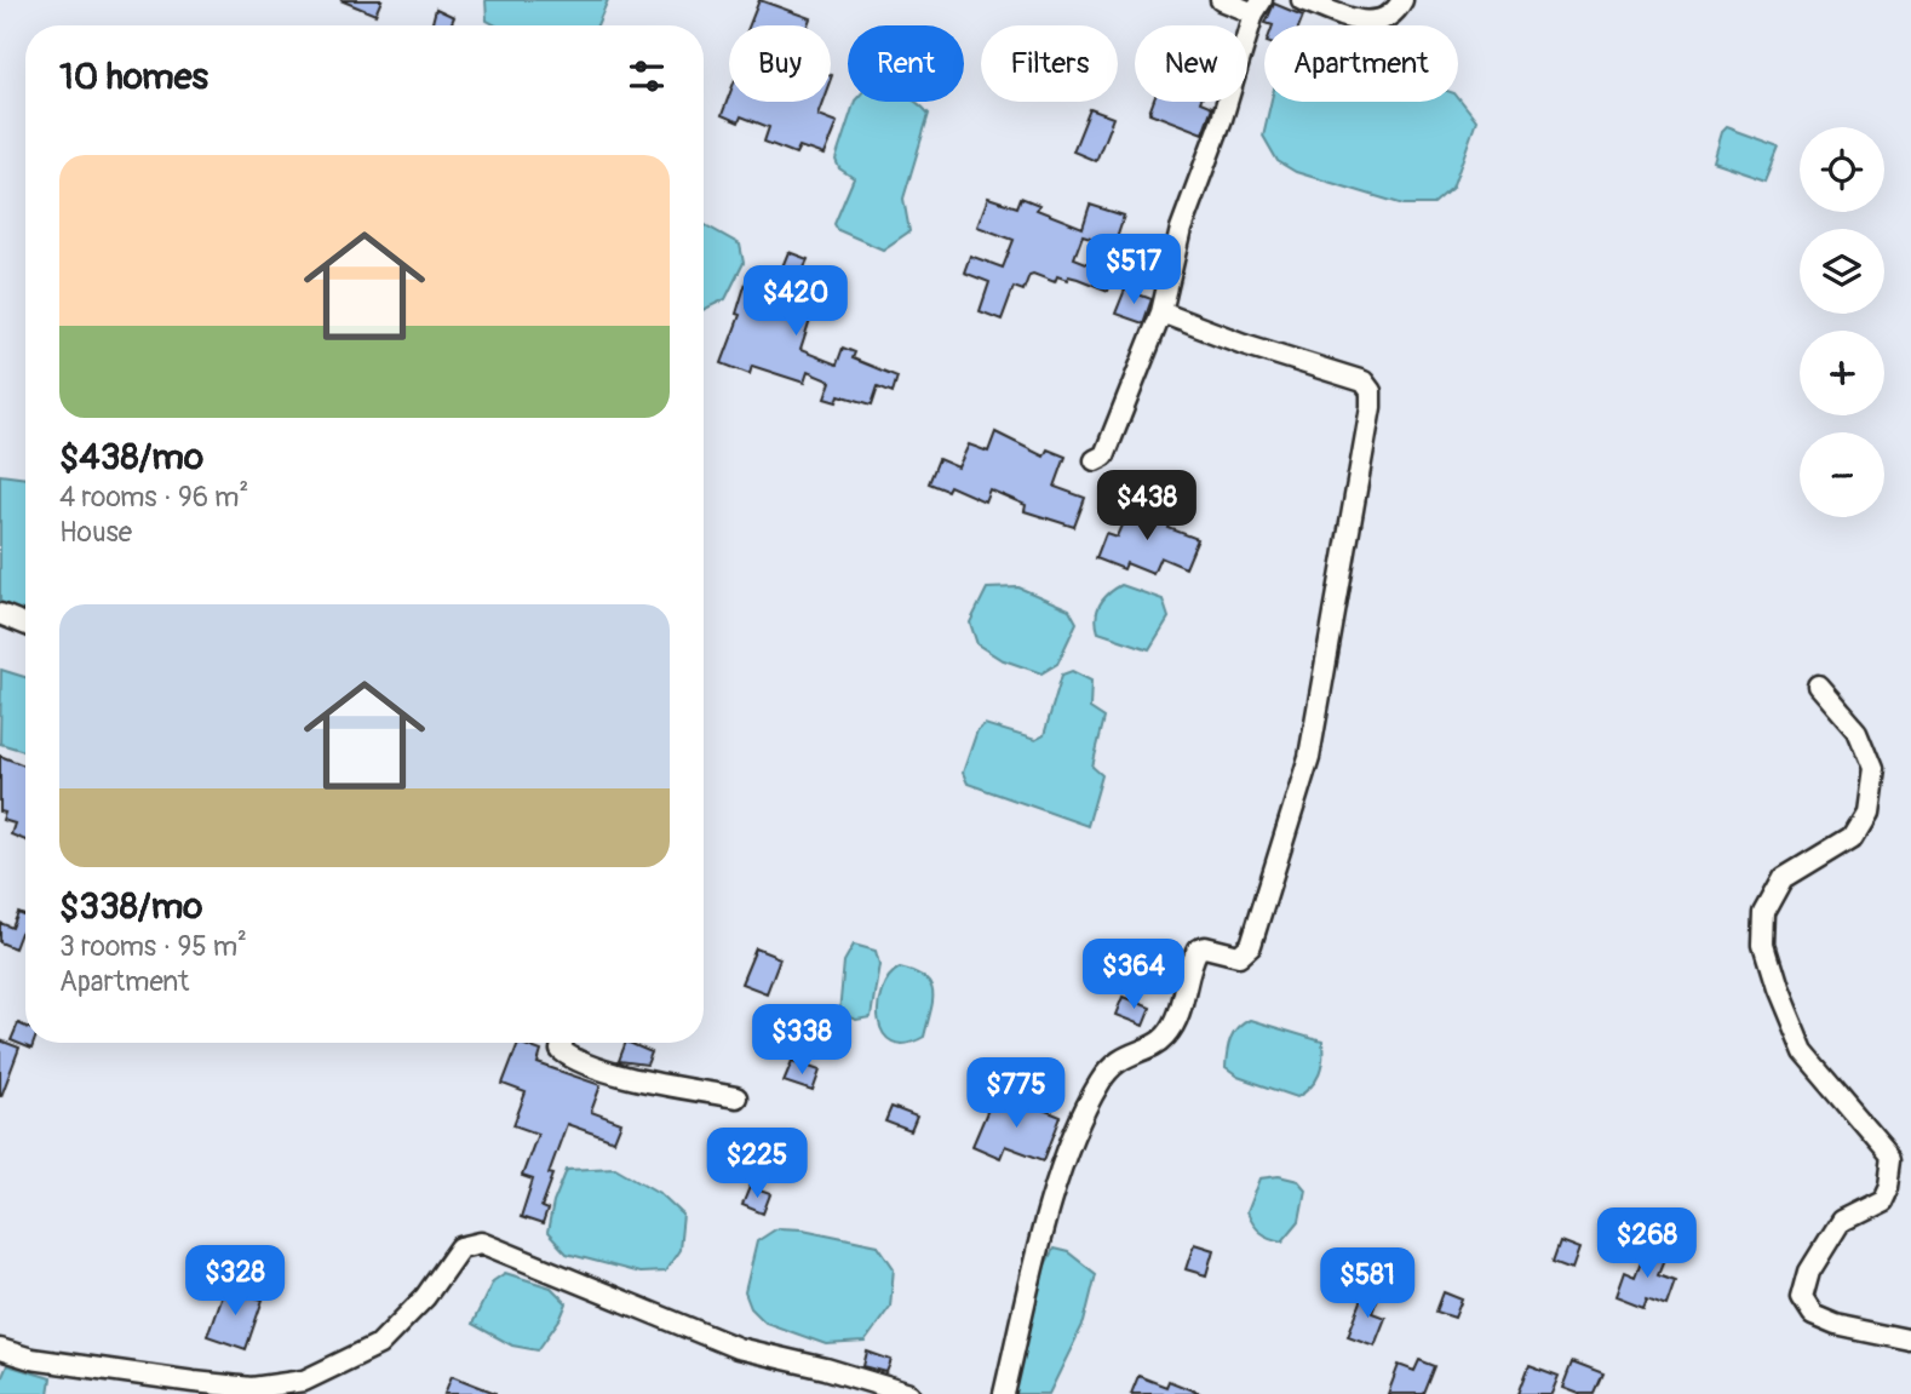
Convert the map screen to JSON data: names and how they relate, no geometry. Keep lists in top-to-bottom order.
{
  "page": {
    "chip": [
      "Buy",
      "Rent",
      "Filters",
      "New",
      "Apartment"
    ],
    "heading": "10 homes",
    "map_buttons": ["+", "−"],
    "list": [
      {
        "name": "$438/mo",
        "note": "4 rooms · 96 m² · House"
      },
      {
        "name": "$338/mo",
        "note": "3 rooms · 95 m² · Apartment"
      }
    ],
    "price": [
      "$517",
      "$420",
      "$438",
      "$364",
      "$338",
      "$775",
      "$225",
      "$268",
      "$328",
      "$581"
    ]
  }
}
